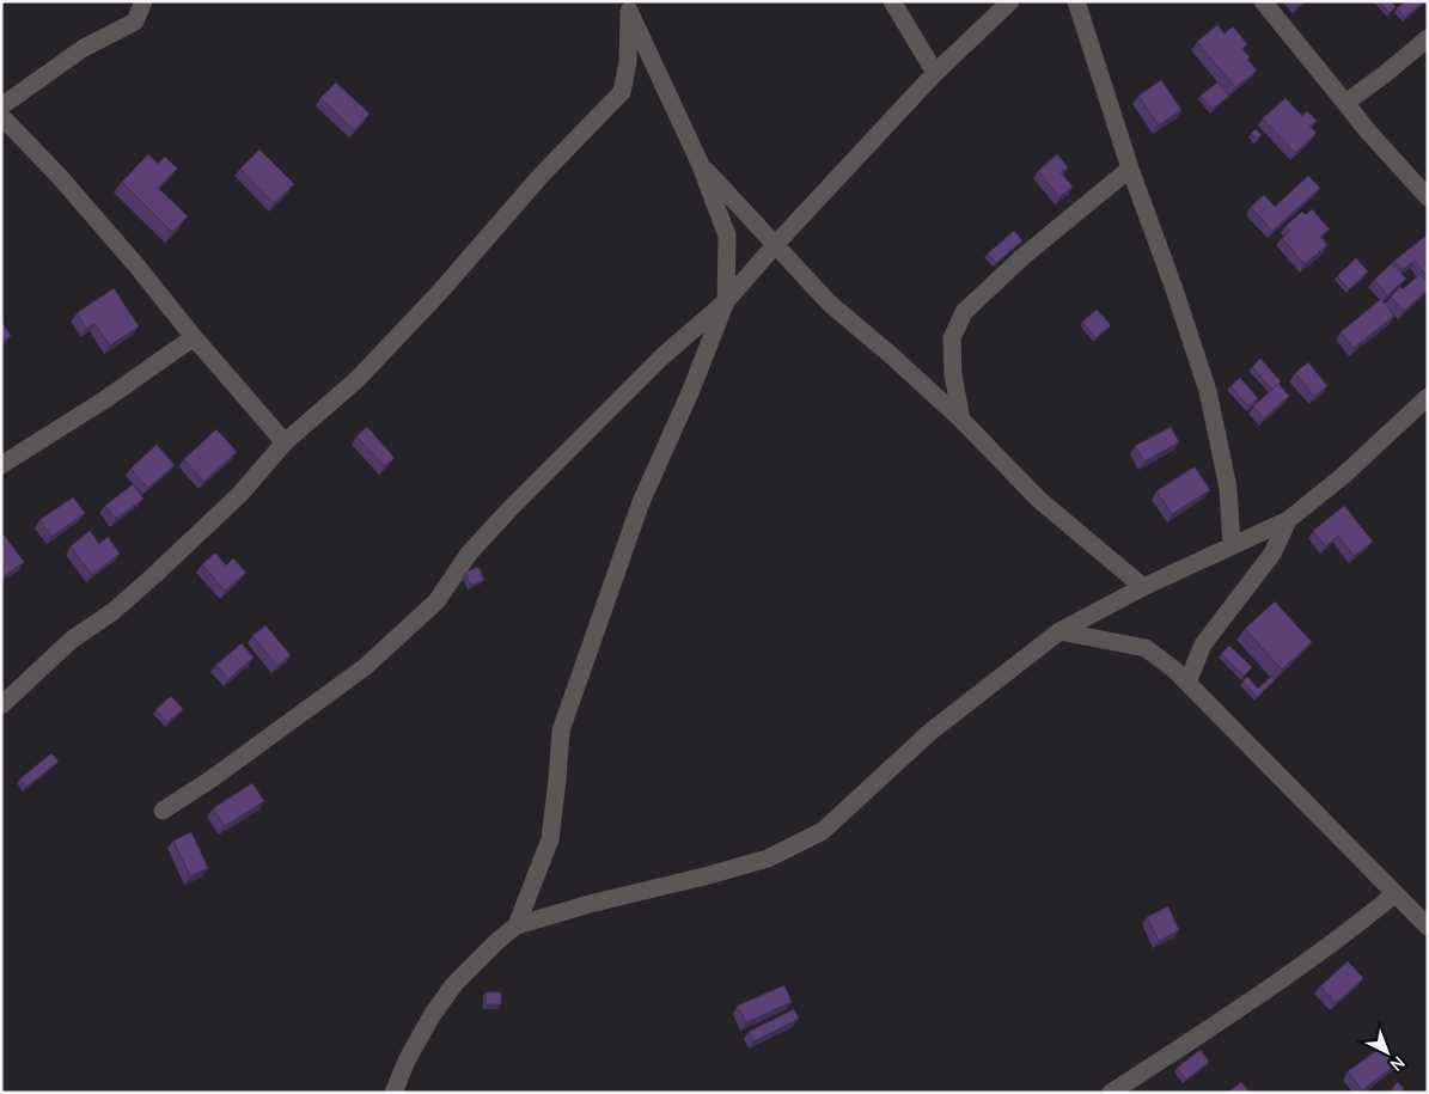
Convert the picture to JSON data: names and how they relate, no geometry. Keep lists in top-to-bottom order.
{
  "north": "bottom right"
}
